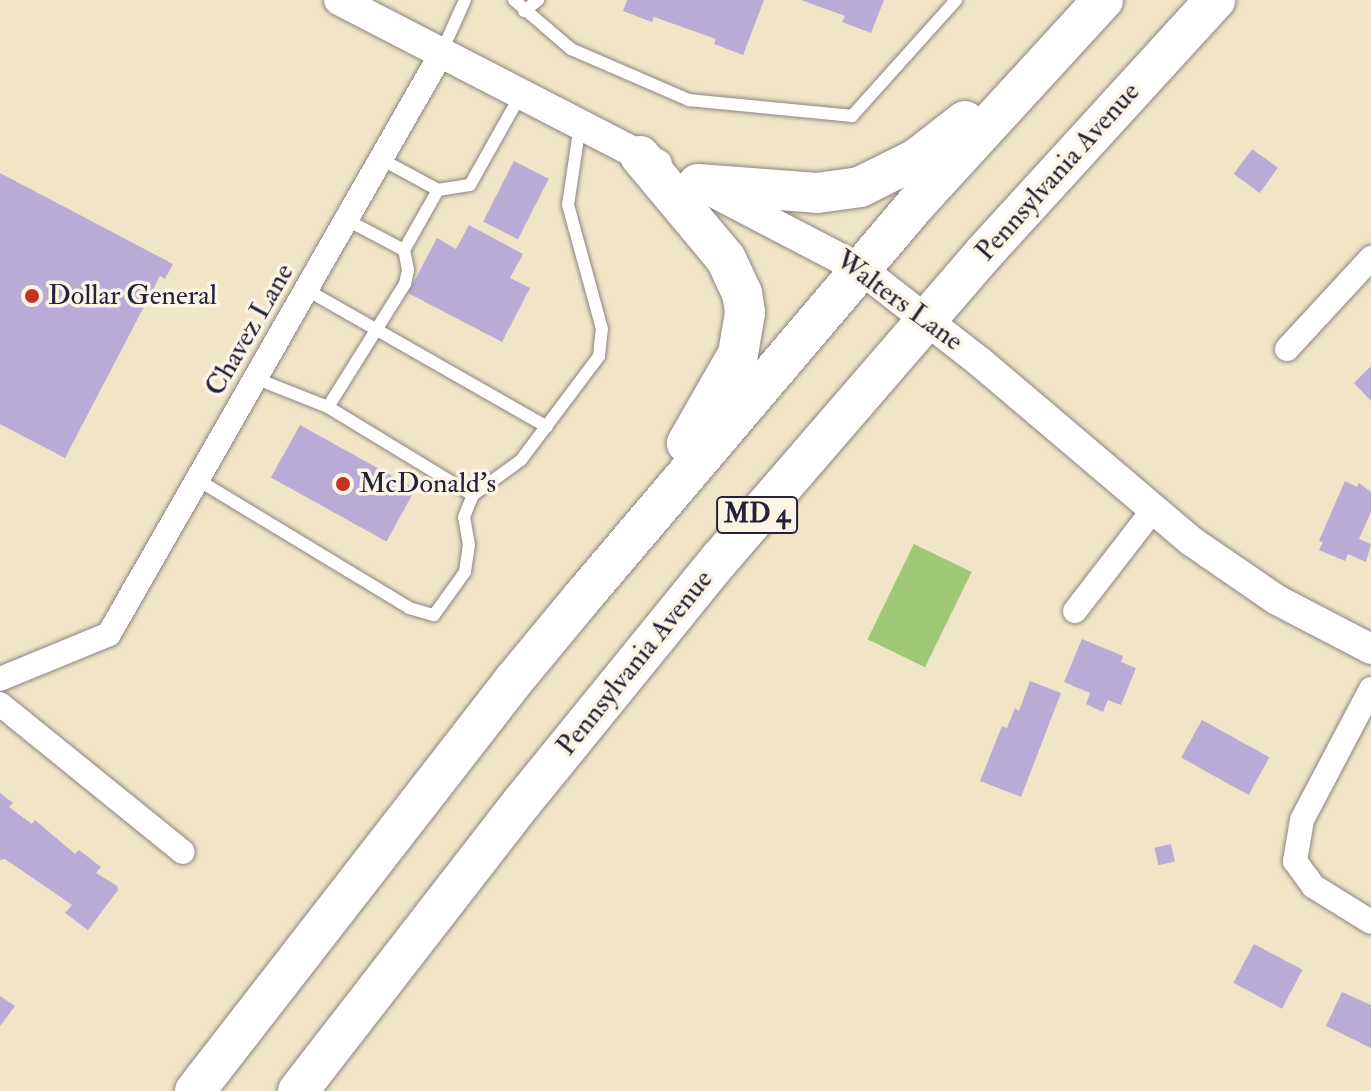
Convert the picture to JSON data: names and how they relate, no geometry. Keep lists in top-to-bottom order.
{
  "streets": {
    "highway": ["Pennsylvania Avenue", "MD 4"],
    "street": ["Walters Lane", "Chavez Lane"]
  },
  "crossings": [
    ["Pennsylvania Avenue", "Walters Lane"],
    ["Walters Lane", "Chavez Lane"],
    ["Walters Lane", "MD 4"]
  ],
  "places": ["Dollar General", "McDonald's"]
}
